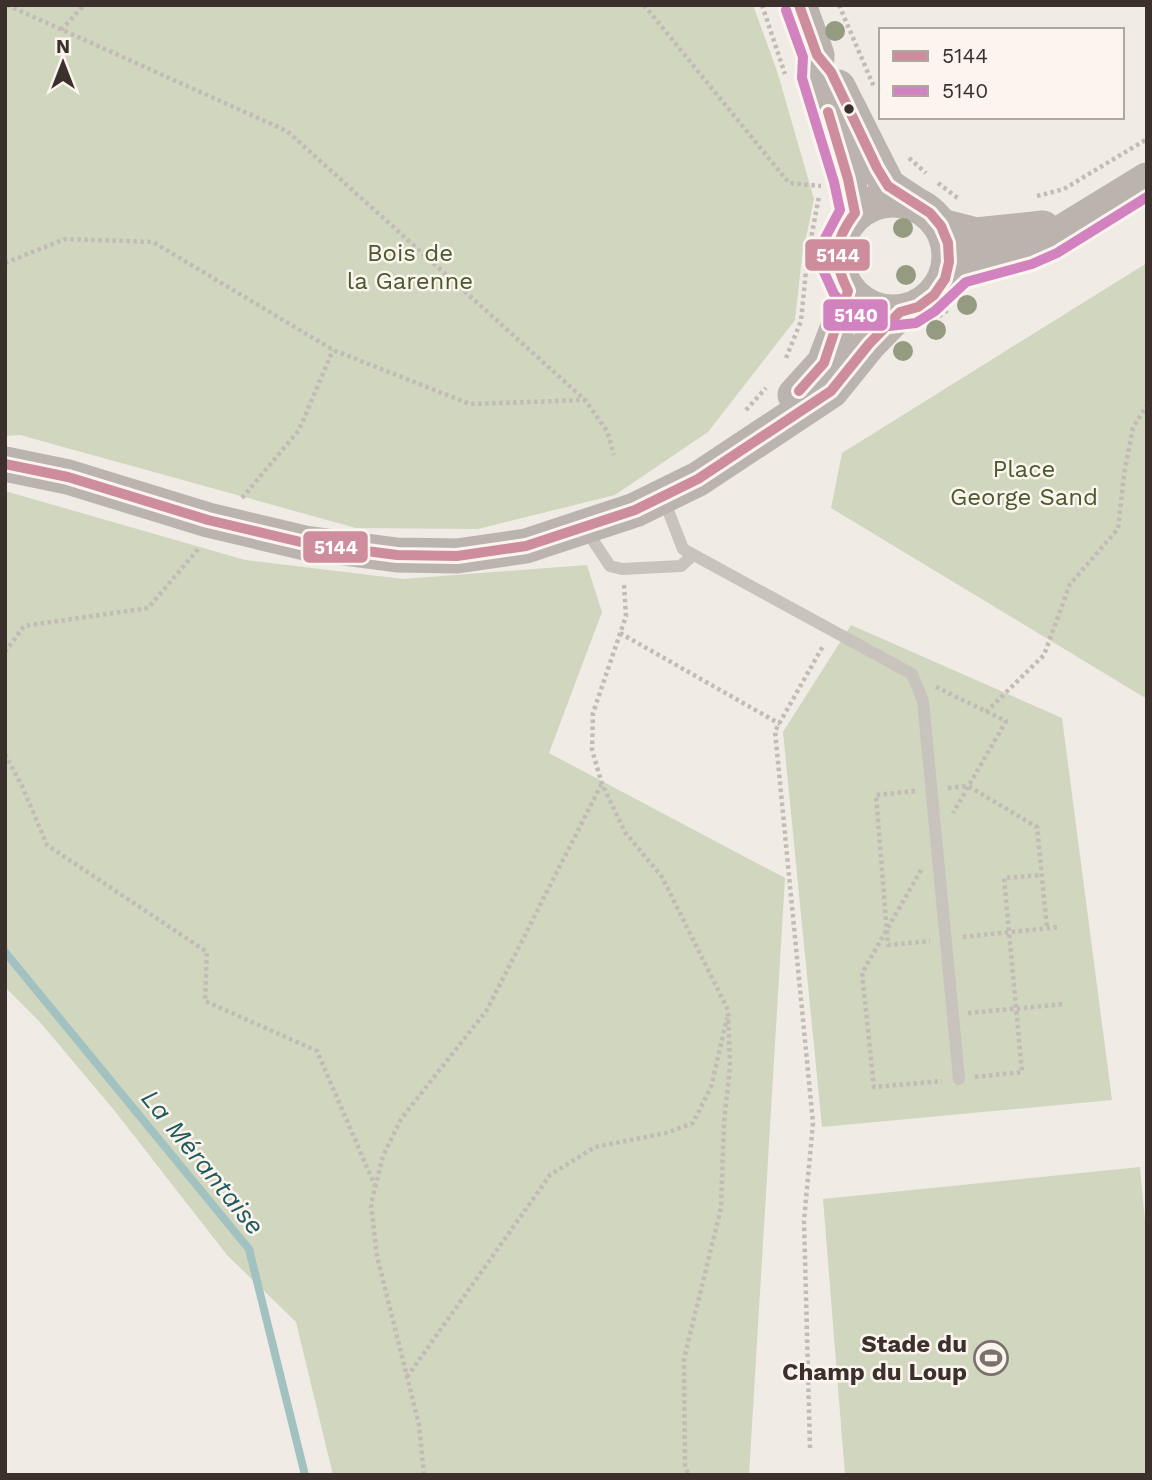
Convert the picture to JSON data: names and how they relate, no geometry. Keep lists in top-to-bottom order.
{
  "water": ["La Mérantaise"],
  "parks": ["Bois de la Garenne", "Place George Sand"],
  "places": {
    "sports": ["Stade du Champ du Loup"]
  },
  "lines": ["transit line 5144", "transit line 5140"],
  "legend": ["5144", "5140"],
  "north": "top"
}
